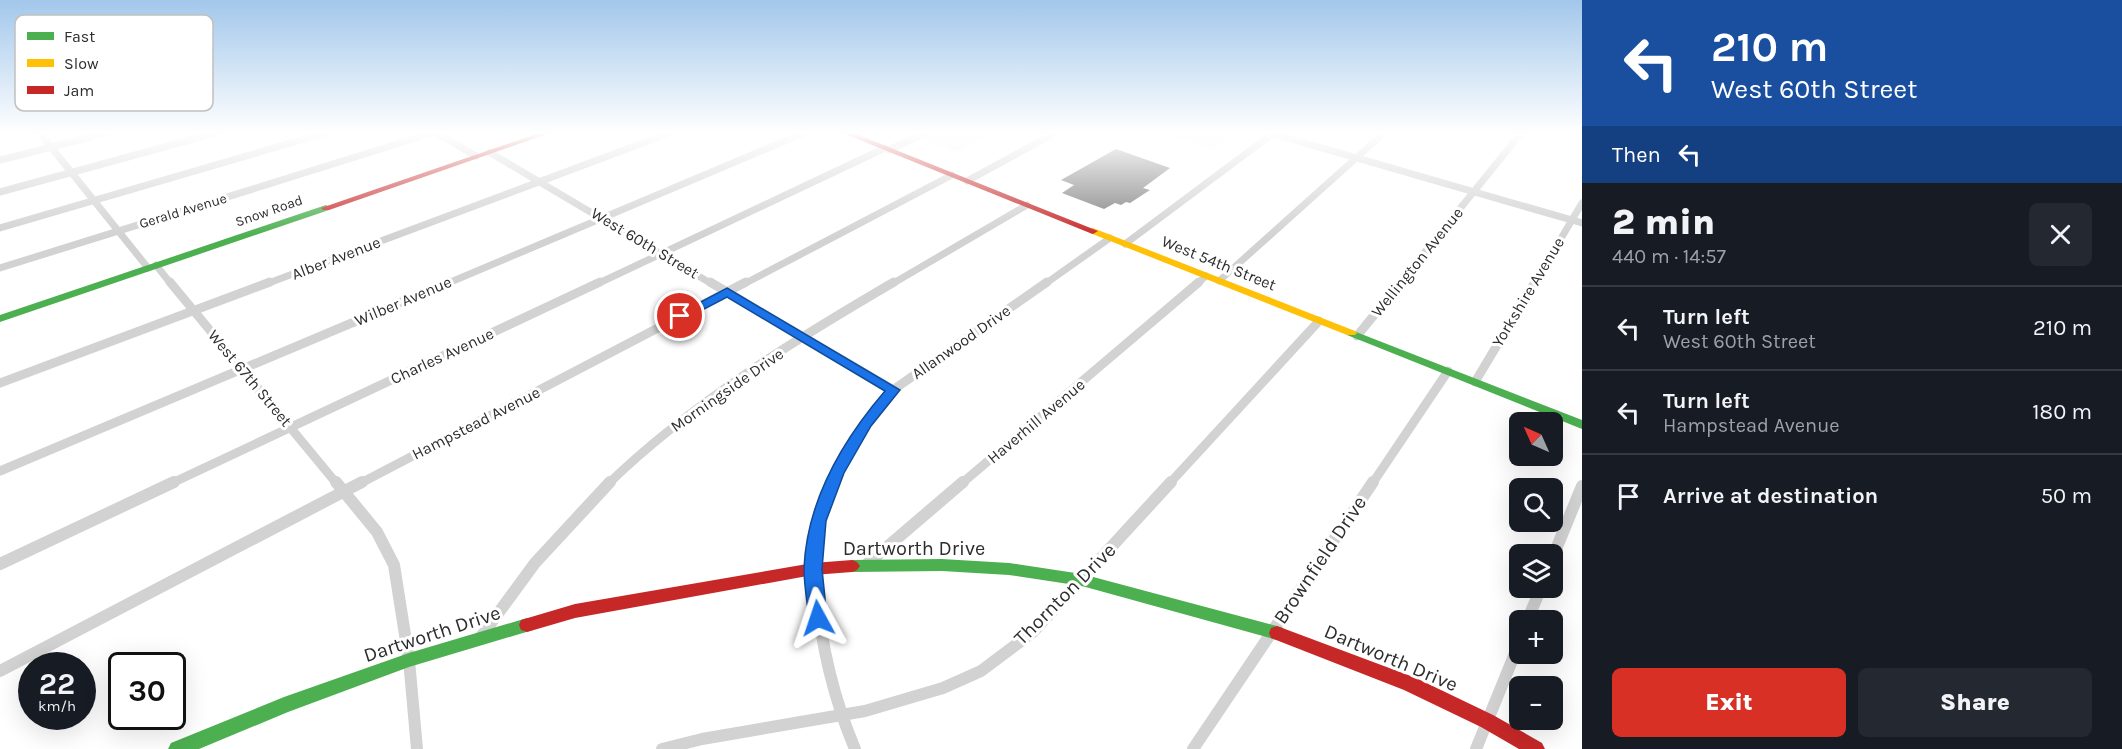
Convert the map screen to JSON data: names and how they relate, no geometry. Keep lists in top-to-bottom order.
{
  "streets": {
    "street": [
      "Gerald Avenue",
      "Snow Road",
      "West 60th Street",
      "Alber Avenue",
      "Wellington Avenue",
      "West 54th Street",
      "Yorkshire Avenue",
      "Wilber Avenue",
      "Allanwood Drive",
      "Charles Avenue",
      "West 67th Street",
      "Morningside Drive",
      "Haverhill Avenue",
      "Hampstead Avenue",
      "Dartworth Drive",
      "Brownfield Drive",
      "Thornton Drive"
    ]
  },
  "crossings": [
    ["Gerald Avenue", "West 67th Street"],
    ["Snow Road", "West 67th Street"],
    ["West 60th Street", "Alber Avenue"],
    ["West 60th Street", "Wilber Avenue"],
    ["West 60th Street", "Allanwood Drive"],
    ["West 60th Street", "Charles Avenue"],
    ["West 60th Street", "Morningside Drive"],
    ["West 60th Street", "Hampstead Avenue"],
    ["Alber Avenue", "West 67th Street"],
    ["Wellington Avenue", "West 54th Street"],
    ["West 54th Street", "Yorkshire Avenue"],
    ["West 54th Street", "Allanwood Drive"],
    ["West 54th Street", "Morningside Drive"],
    ["West 54th Street", "Haverhill Avenue"],
    ["West 54th Street", "Hampstead Avenue"],
    ["West 54th Street", "Brownfield Drive"],
    ["West 54th Street", "Thornton Drive"],
    ["Wilber Avenue", "West 67th Street"],
    ["Allanwood Drive", "Dartworth Drive"],
    ["Allanwood Drive", "Thornton Drive"],
    ["Charles Avenue", "West 67th Street"],
    ["West 67th Street", "Hampstead Avenue"],
    ["West 67th Street", "Dartworth Drive"],
    ["Morningside Drive", "Dartworth Drive"],
    ["Haverhill Avenue", "Dartworth Drive"],
    ["Dartworth Drive", "Brownfield Drive"],
    ["Dartworth Drive", "Thornton Drive"]
  ],
  "legend": ["Fast", "Slow", "Jam"],
  "north": "top left",
  "page": {
    "turn": ["210 m", "West 60th Street"],
    "then": "Then",
    "heading": ["2 min", "440 m · 14:57"],
    "list": [
      {
        "name": "Turn left",
        "note": "West 60th Street",
        "value": "210 m"
      },
      {
        "name": "Turn left",
        "note": "Hampstead Avenue",
        "value": "180 m"
      },
      {
        "name": "Arrive at destination",
        "value": "50 m"
      }
    ],
    "map_buttons": ["+", "−"],
    "speed": "22 km/h",
    "limit": "30",
    "buttons": ["Exit", "Share"]
  }
}
